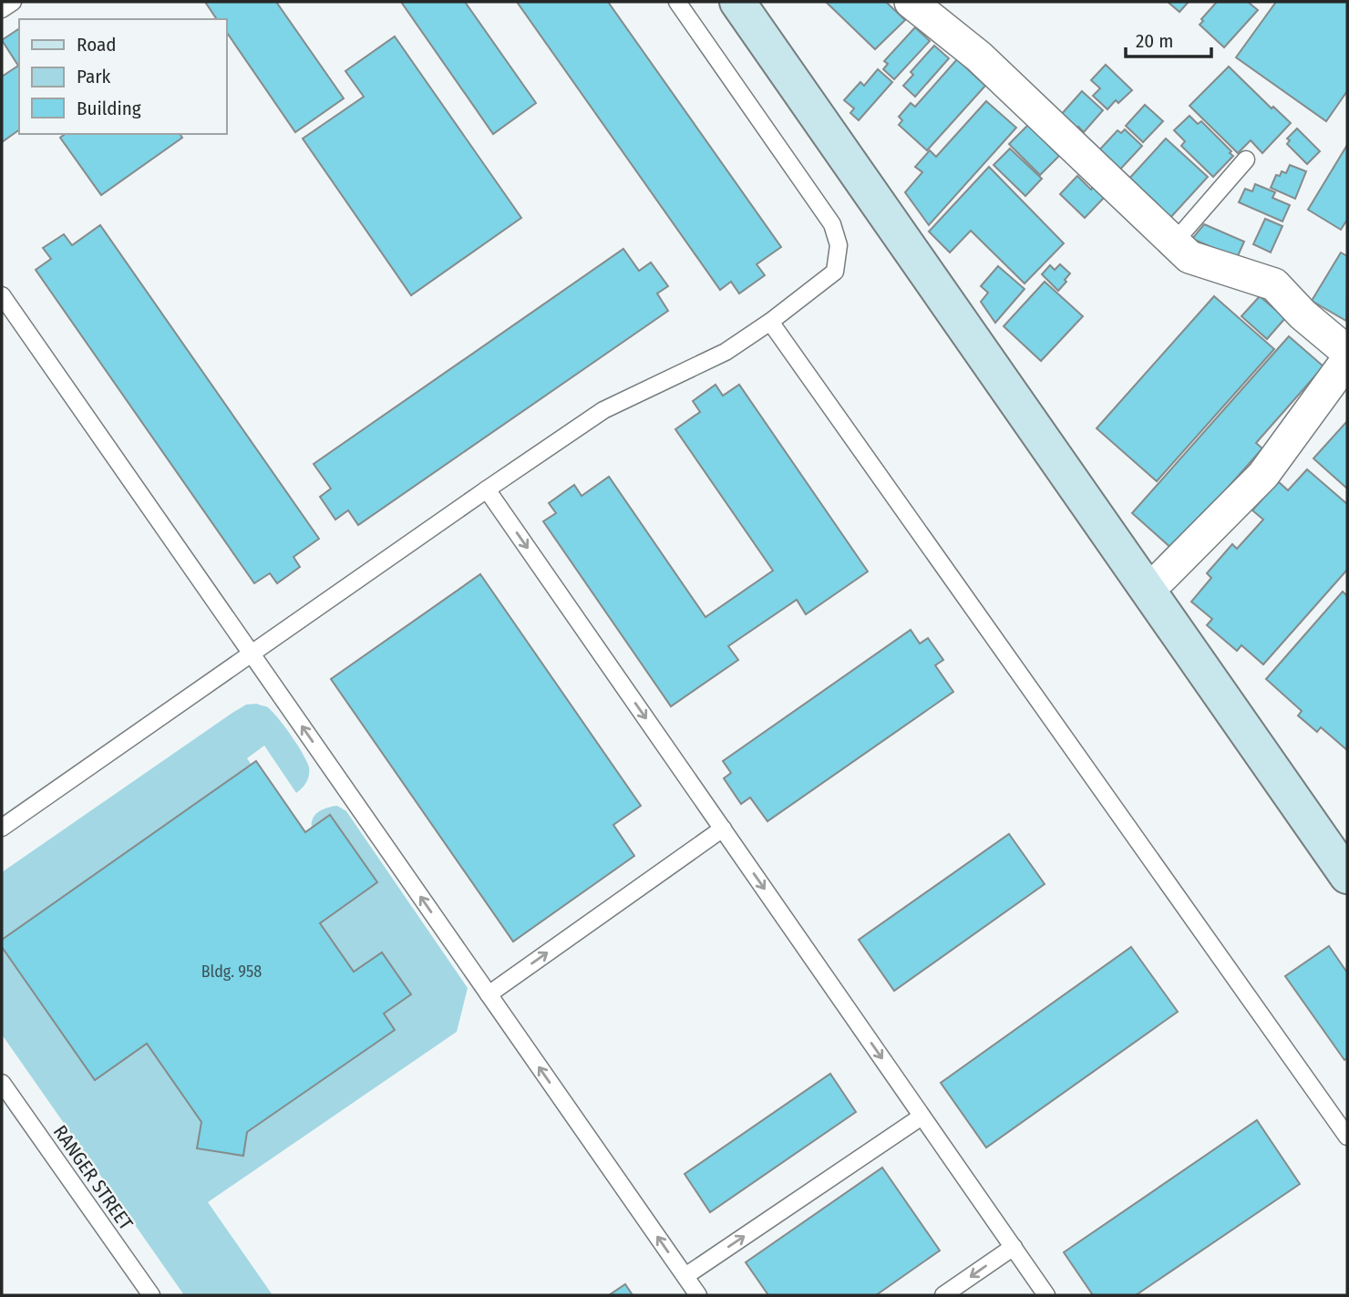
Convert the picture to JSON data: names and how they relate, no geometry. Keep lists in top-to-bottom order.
{
  "streets": {
    "lane": ["RANGER STREET"]
  },
  "house_numbers": ["Bldg. 958"],
  "legend": ["Road", "Park", "Building"],
  "scale_bar": "20 m"
}
